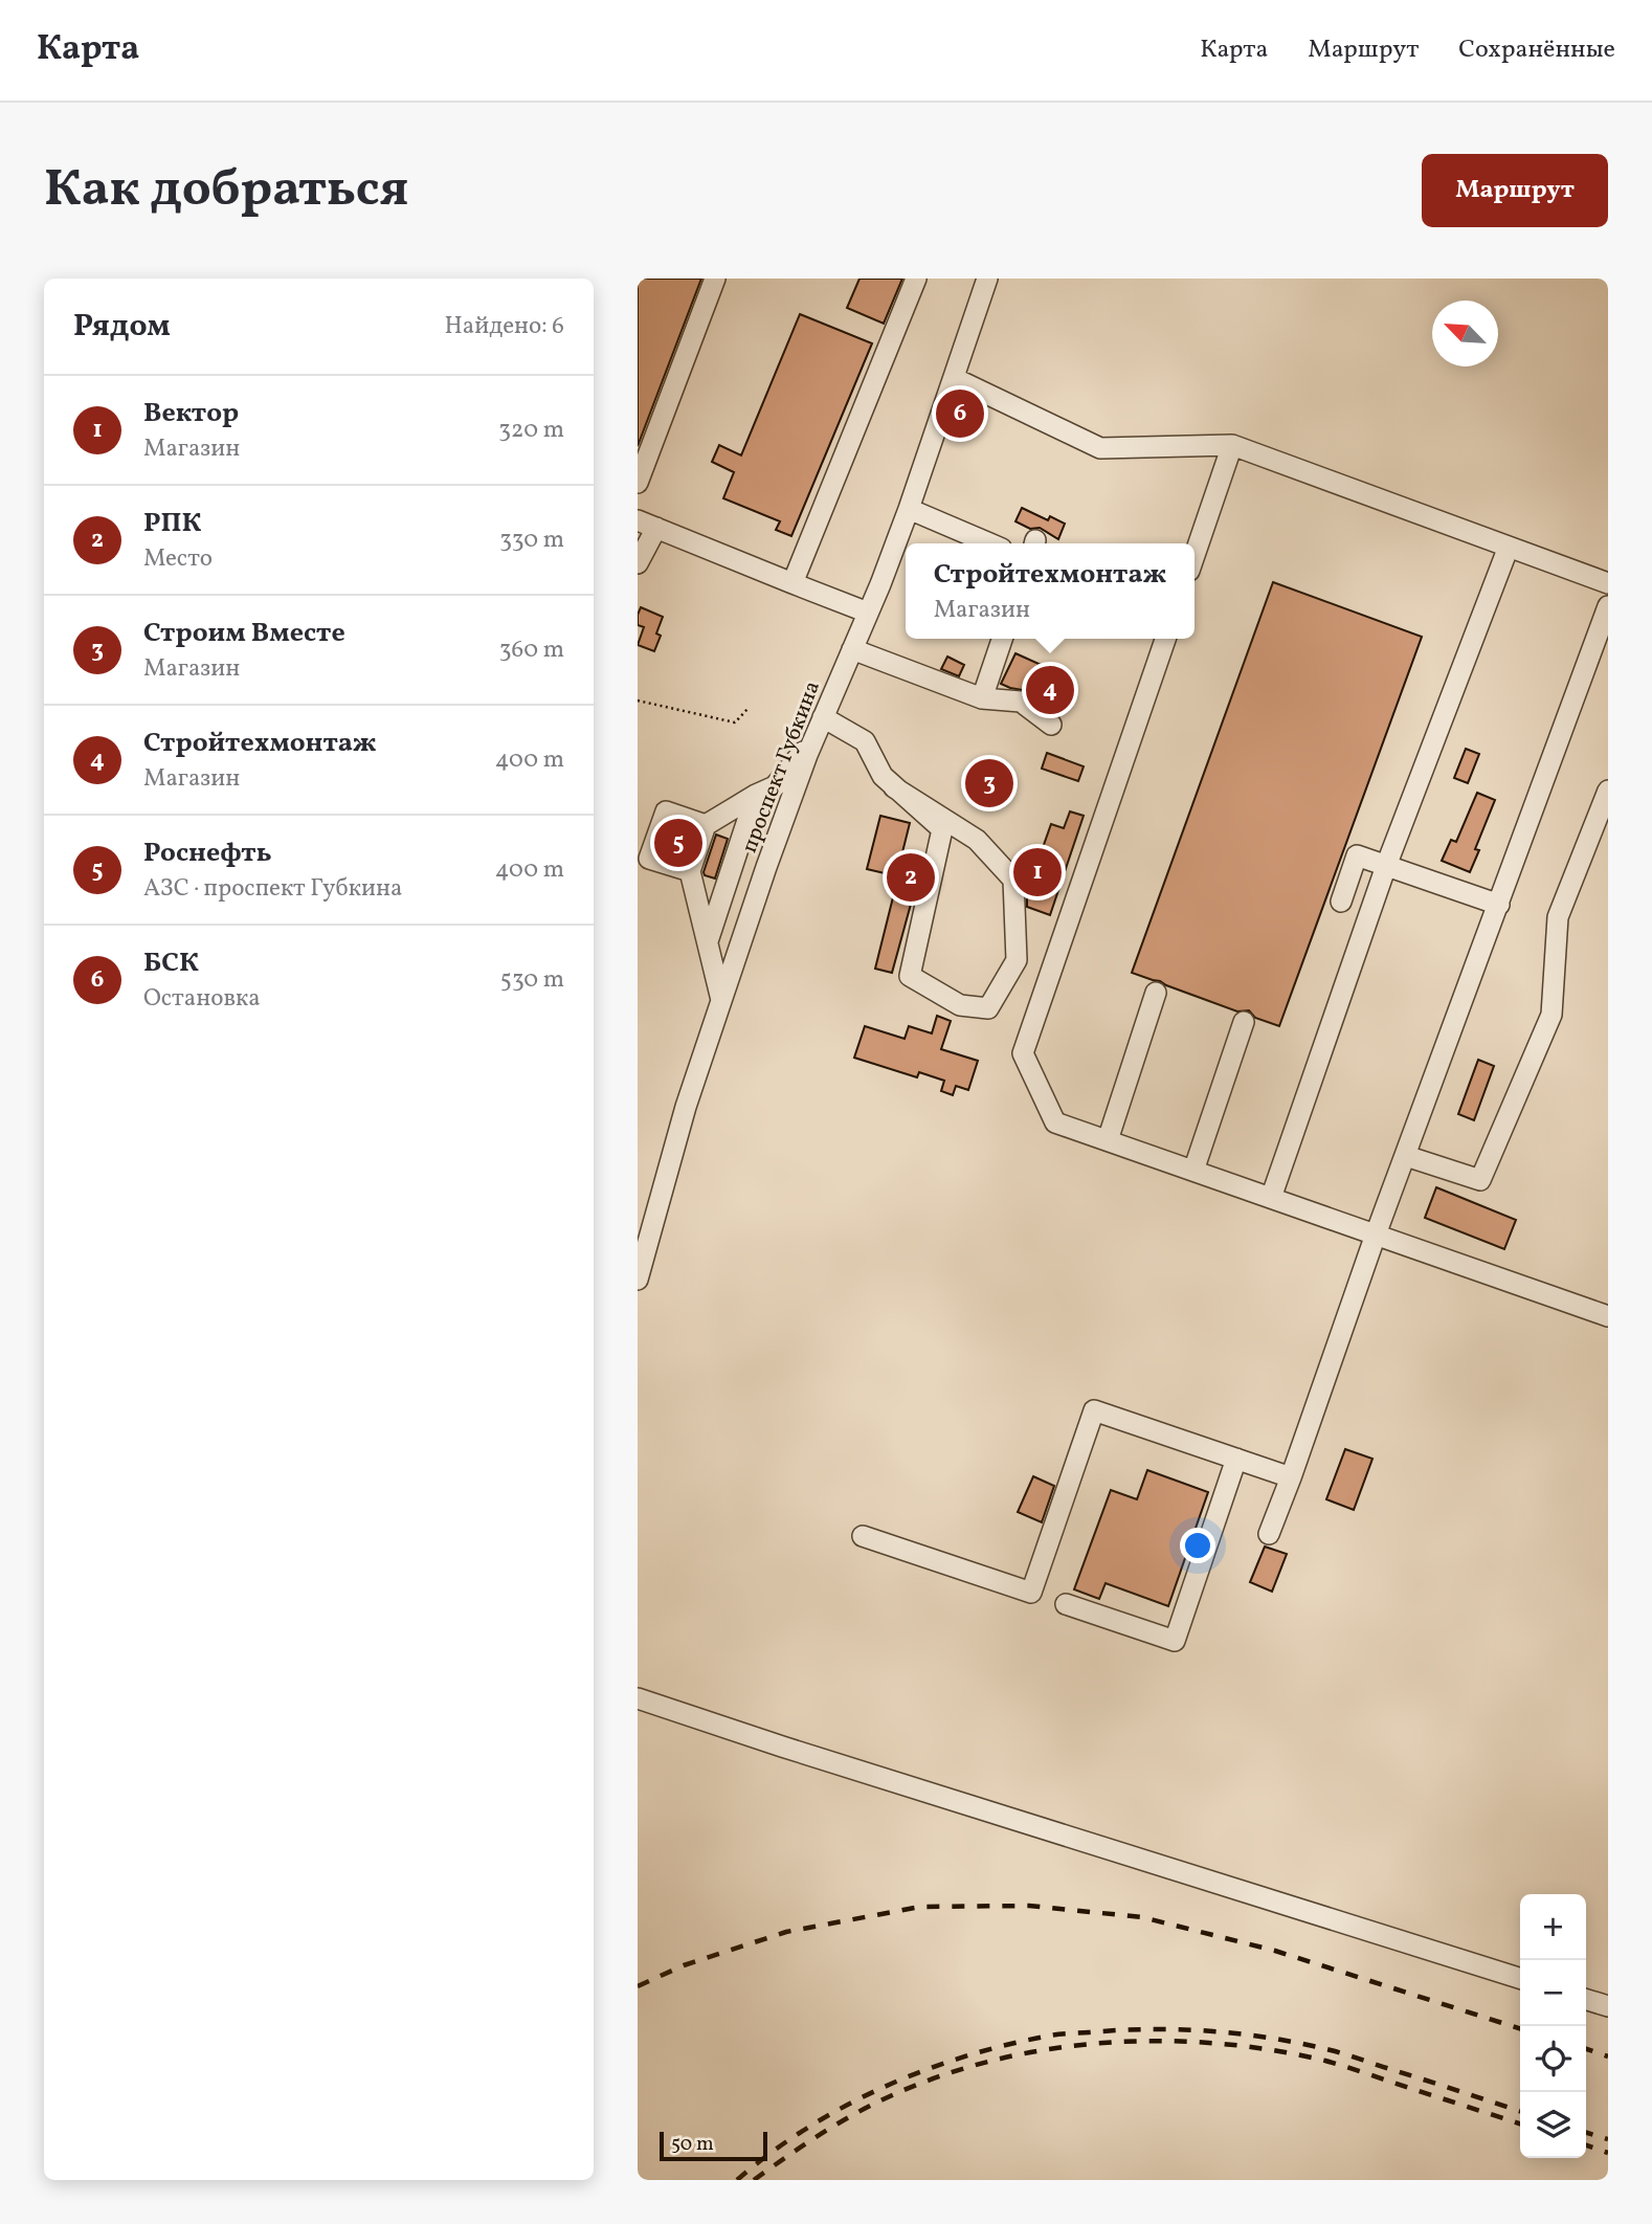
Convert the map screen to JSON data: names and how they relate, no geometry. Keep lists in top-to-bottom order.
{
  "streets": {
    "street": ["проспект Губкина"]
  },
  "scale_bar": "50 m",
  "north": "top left",
  "page": {
    "header": "Карта",
    "nav": ["Карта", "Маршрут", "Сохранённые"],
    "buttons": "Маршрут",
    "title": "Как добраться",
    "heading": ["Рядом", "Найдено: 6"],
    "list": [
      {
        "mark": "1",
        "name": "Вектор",
        "note": "Магазин",
        "value": "320 m"
      },
      {
        "mark": "2",
        "name": "РПК",
        "note": "Место",
        "value": "330 m"
      },
      {
        "mark": "3",
        "name": "Строим Вместе",
        "note": "Магазин",
        "value": "360 m"
      },
      {
        "mark": "4",
        "name": "Стройтехмонтаж",
        "note": "Магазин",
        "value": "400 m"
      },
      {
        "mark": "5",
        "name": "Роснефть",
        "note": "АЗС · проспект Губкина",
        "value": "400 m"
      },
      {
        "mark": "6",
        "name": "БСК",
        "note": "Остановка",
        "value": "530 m"
      }
    ],
    "pins": [
      "6",
      "4",
      "3",
      "5",
      "1",
      "2"
    ],
    "popup": ["Стройтехмонтаж", "Магазин"],
    "map_buttons": ["+", "−"],
    "scale": "50 m"
  }
}
